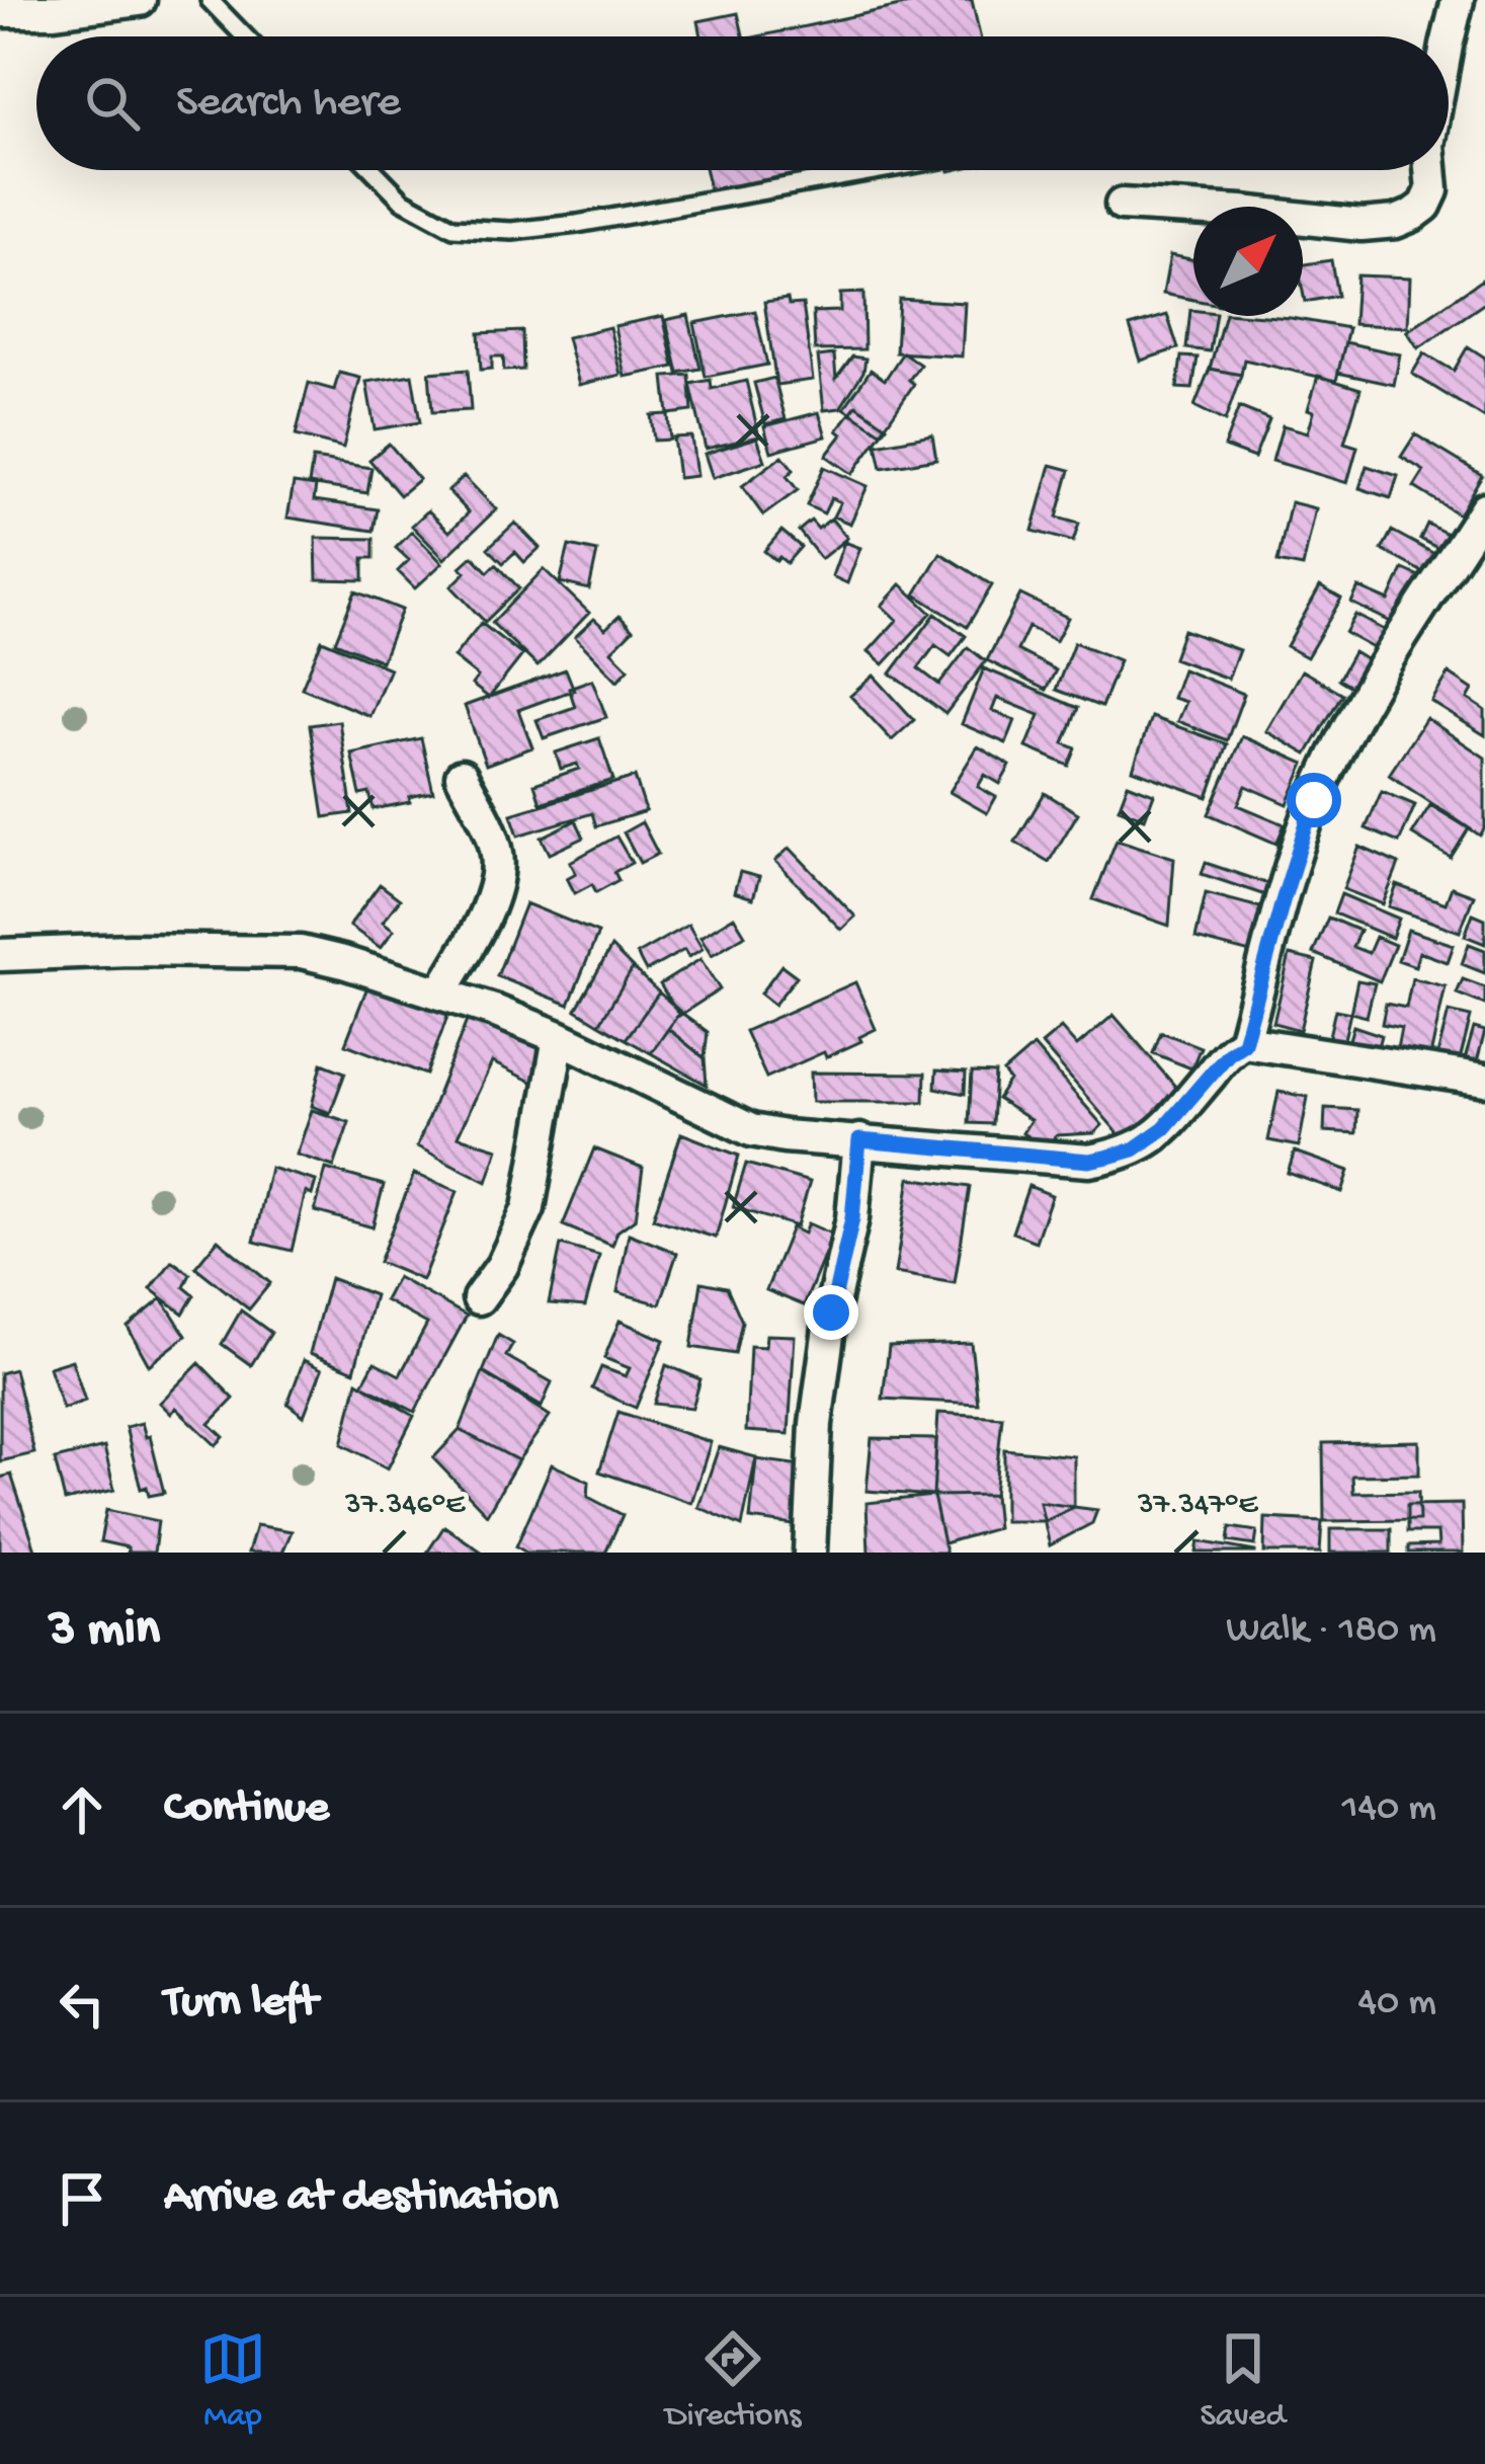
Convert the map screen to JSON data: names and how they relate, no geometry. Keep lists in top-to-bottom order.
{
  "north": "top right",
  "page": {
    "search": "Search here",
    "heading": ["3 min", "Walk · 180 m"],
    "list": [
      ["Continue", "140 m"],
      ["Turn left", "40 m"],
      "Arrive at destination"
    ],
    "nav": ["Map", "Directions", "Saved"]
  },
  "coordinates": ["37.346°E", "37.347°E"]
}
